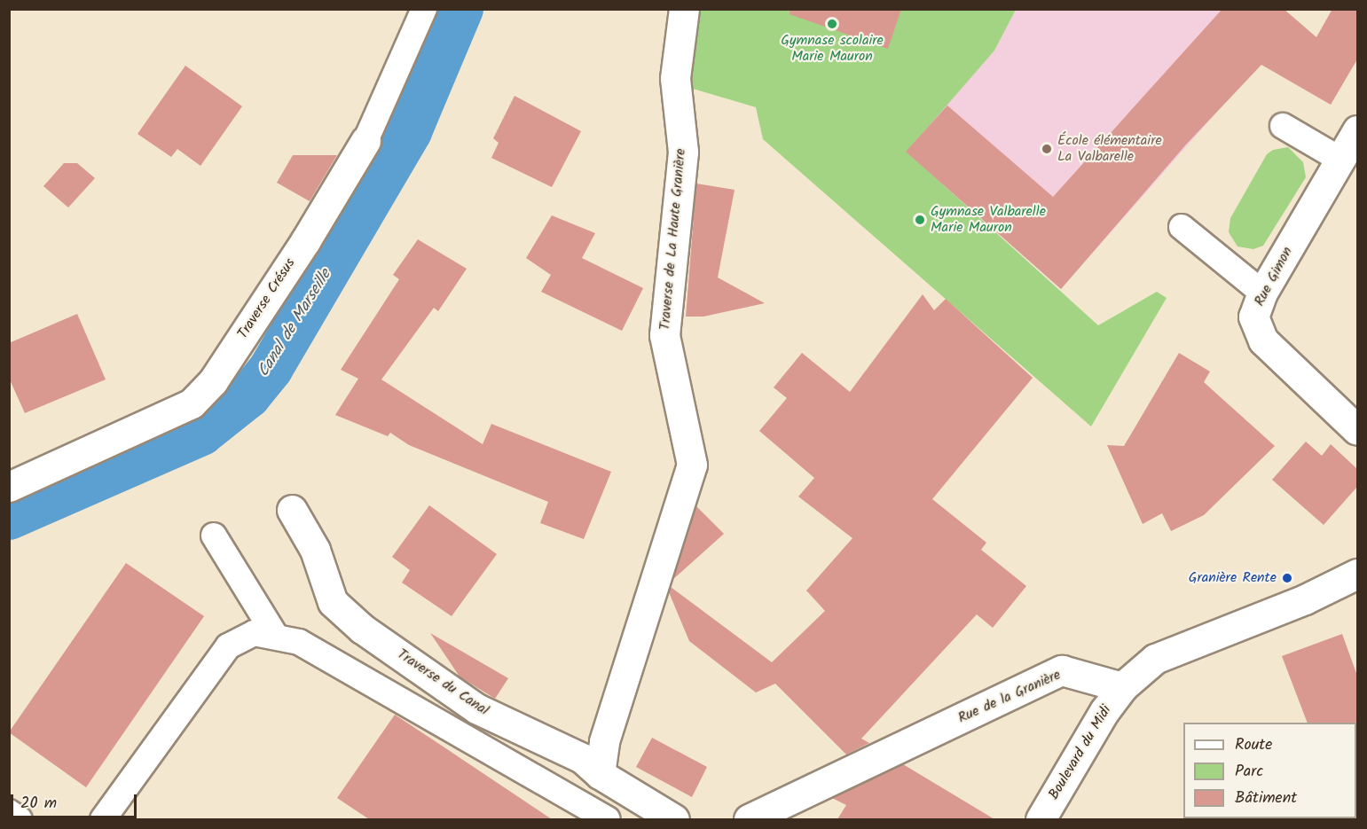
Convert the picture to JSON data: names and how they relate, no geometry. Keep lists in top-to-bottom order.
{
  "streets": {
    "street": [
      "Traverse de La Haute Granière",
      "Rue Gimon",
      "Traverse Crésus",
      "Traverse du Canal",
      "Rue de la Granière",
      "Boulevard du Midi"
    ]
  },
  "crossings": [
    ["Traverse de La Haute Granière", "Traverse du Canal"],
    ["Rue de la Granière", "Boulevard du Midi"]
  ],
  "water": ["Canal de Marseille"],
  "places": [
    "Gymnase scolaire Marie Mauron",
    "École élémentaire La Valbarelle",
    "Gymnase Valbarelle Marie Mauron",
    "Granière Rente"
  ],
  "legend": ["Route", "Parc", "Bâtiment"],
  "scale_bar": "20 m"
}
